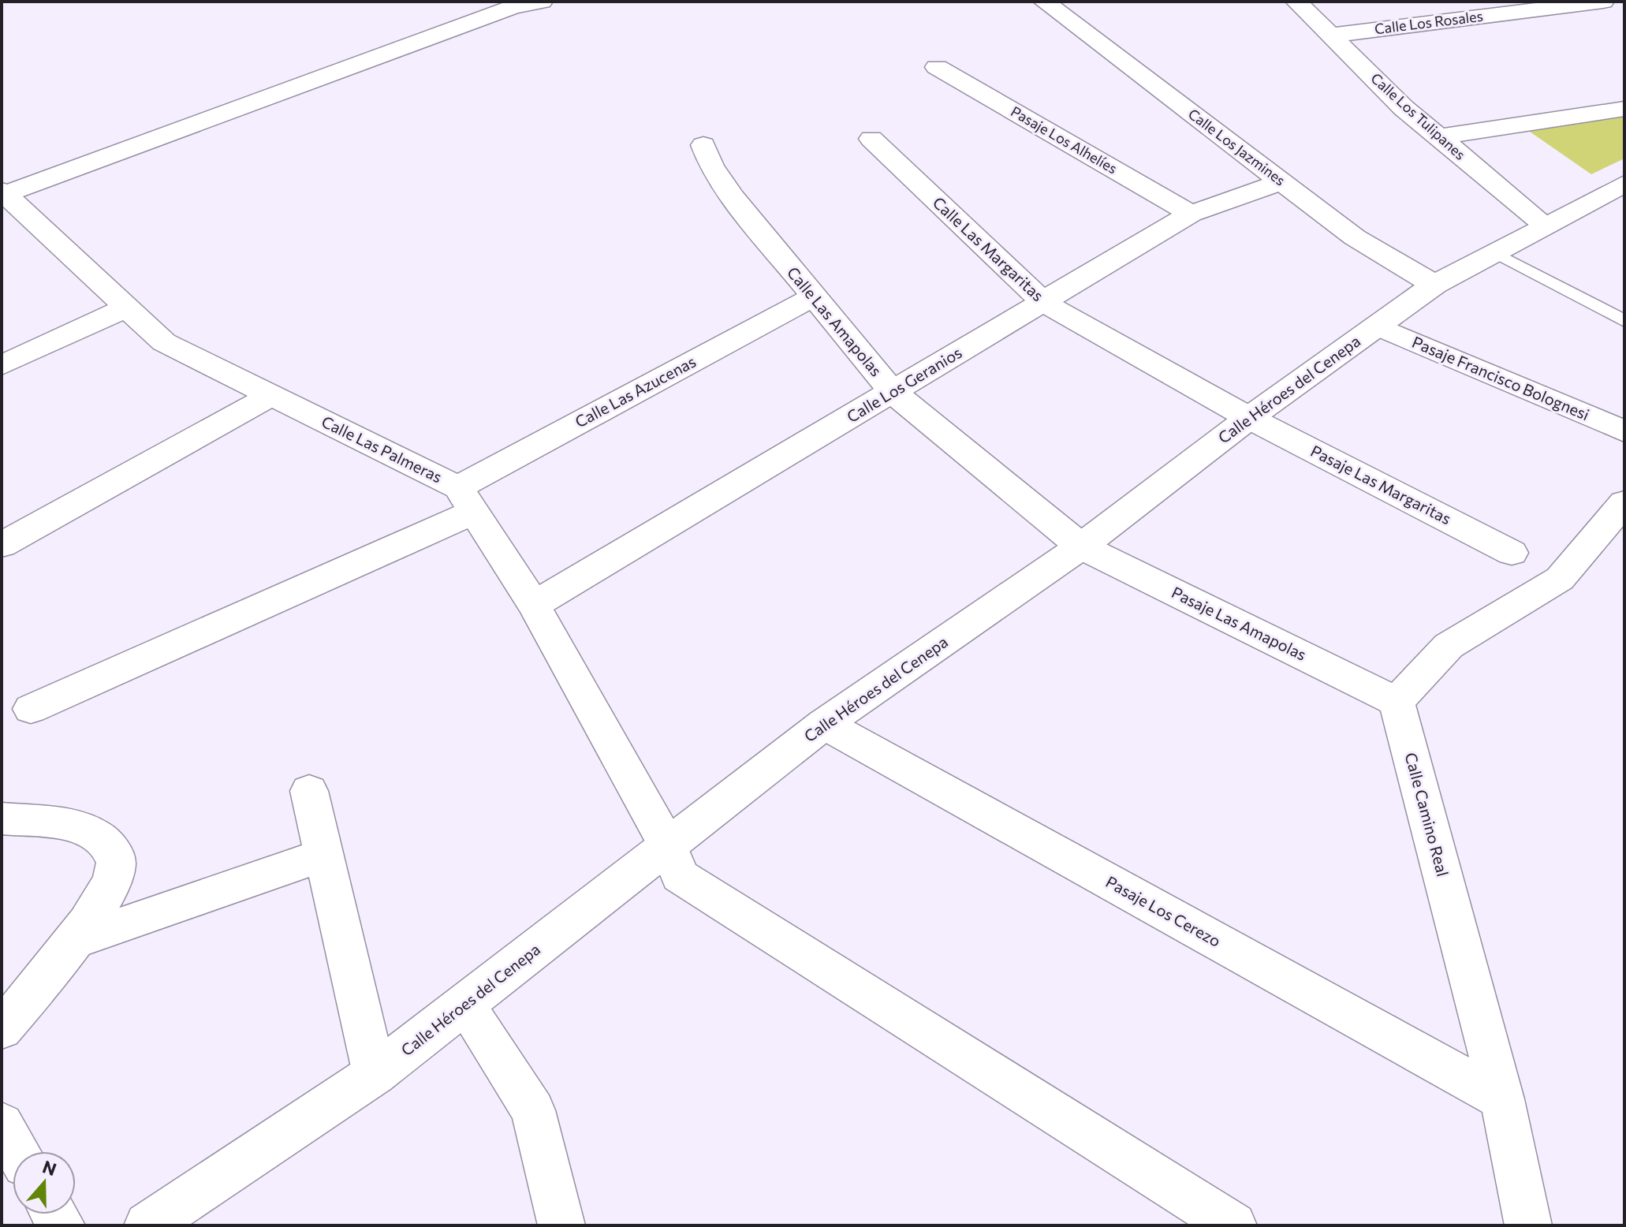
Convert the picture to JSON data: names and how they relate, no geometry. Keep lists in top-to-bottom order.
{
  "streets": {
    "street": [
      "Calle Los Rosales",
      "Calle Los Tulipanes",
      "Pasaje Los Alhelíes",
      "Calle Los Jazmines",
      "Calle Las Margaritas",
      "Calle Las Amapolas",
      "Pasaje Francisco Bolognesi",
      "Calle Los Geranios",
      "Calle Héroes del Cenepa",
      "Calle Las Azucenas",
      "Calle Las Palmeras",
      "Pasaje Las Margaritas",
      "Pasaje Las Amapolas",
      "Calle Camino Real",
      "Pasaje Los Cerezo"
    ]
  },
  "crossings": [
    ["Calle Los Rosales", "Calle Los Tulipanes"],
    ["Calle Los Tulipanes", "Calle Héroes del Cenepa"],
    ["Pasaje Los Alhelíes", "Calle Los Geranios"],
    ["Calle Los Jazmines", "Calle Los Geranios"],
    ["Calle Los Jazmines", "Calle Héroes del Cenepa"],
    ["Calle Las Margaritas", "Calle Los Geranios"],
    ["Calle Las Margaritas", "Calle Héroes del Cenepa"],
    ["Calle Las Margaritas", "Pasaje Las Margaritas"],
    ["Calle Las Amapolas", "Calle Los Geranios"],
    ["Calle Las Amapolas", "Calle Héroes del Cenepa"],
    ["Calle Las Amapolas", "Calle Las Azucenas"],
    ["Calle Las Amapolas", "Pasaje Las Amapolas"],
    ["Pasaje Francisco Bolognesi", "Calle Héroes del Cenepa"],
    ["Calle Héroes del Cenepa", "Pasaje Las Margaritas"],
    ["Calle Héroes del Cenepa", "Pasaje Las Amapolas"],
    ["Calle Héroes del Cenepa", "Pasaje Los Cerezo"],
    ["Calle Las Azucenas", "Calle Las Palmeras"],
    ["Pasaje Las Amapolas", "Calle Camino Real"],
    ["Calle Camino Real", "Pasaje Los Cerezo"]
  ],
  "north": "top"
}
